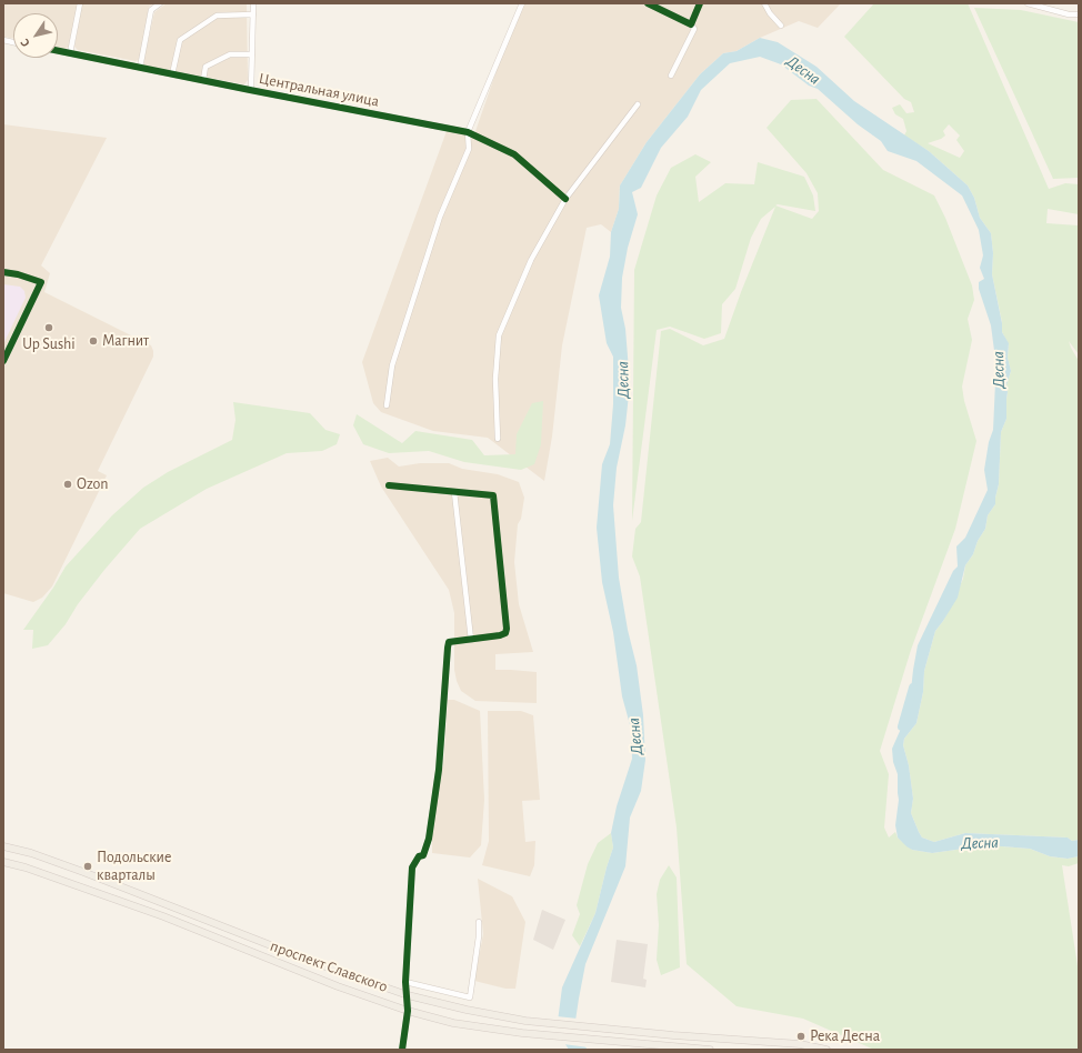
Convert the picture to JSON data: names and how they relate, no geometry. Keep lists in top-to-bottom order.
{
  "streets": {
    "main road": ["проспект Славского"],
    "street": ["Центральная улица"]
  },
  "water": ["Десна"],
  "places": [
    "Up Sushi",
    "Магнит",
    "Ozon",
    "Подольские кварталы",
    "Река Десна"
  ],
  "north": "bottom left"
}
